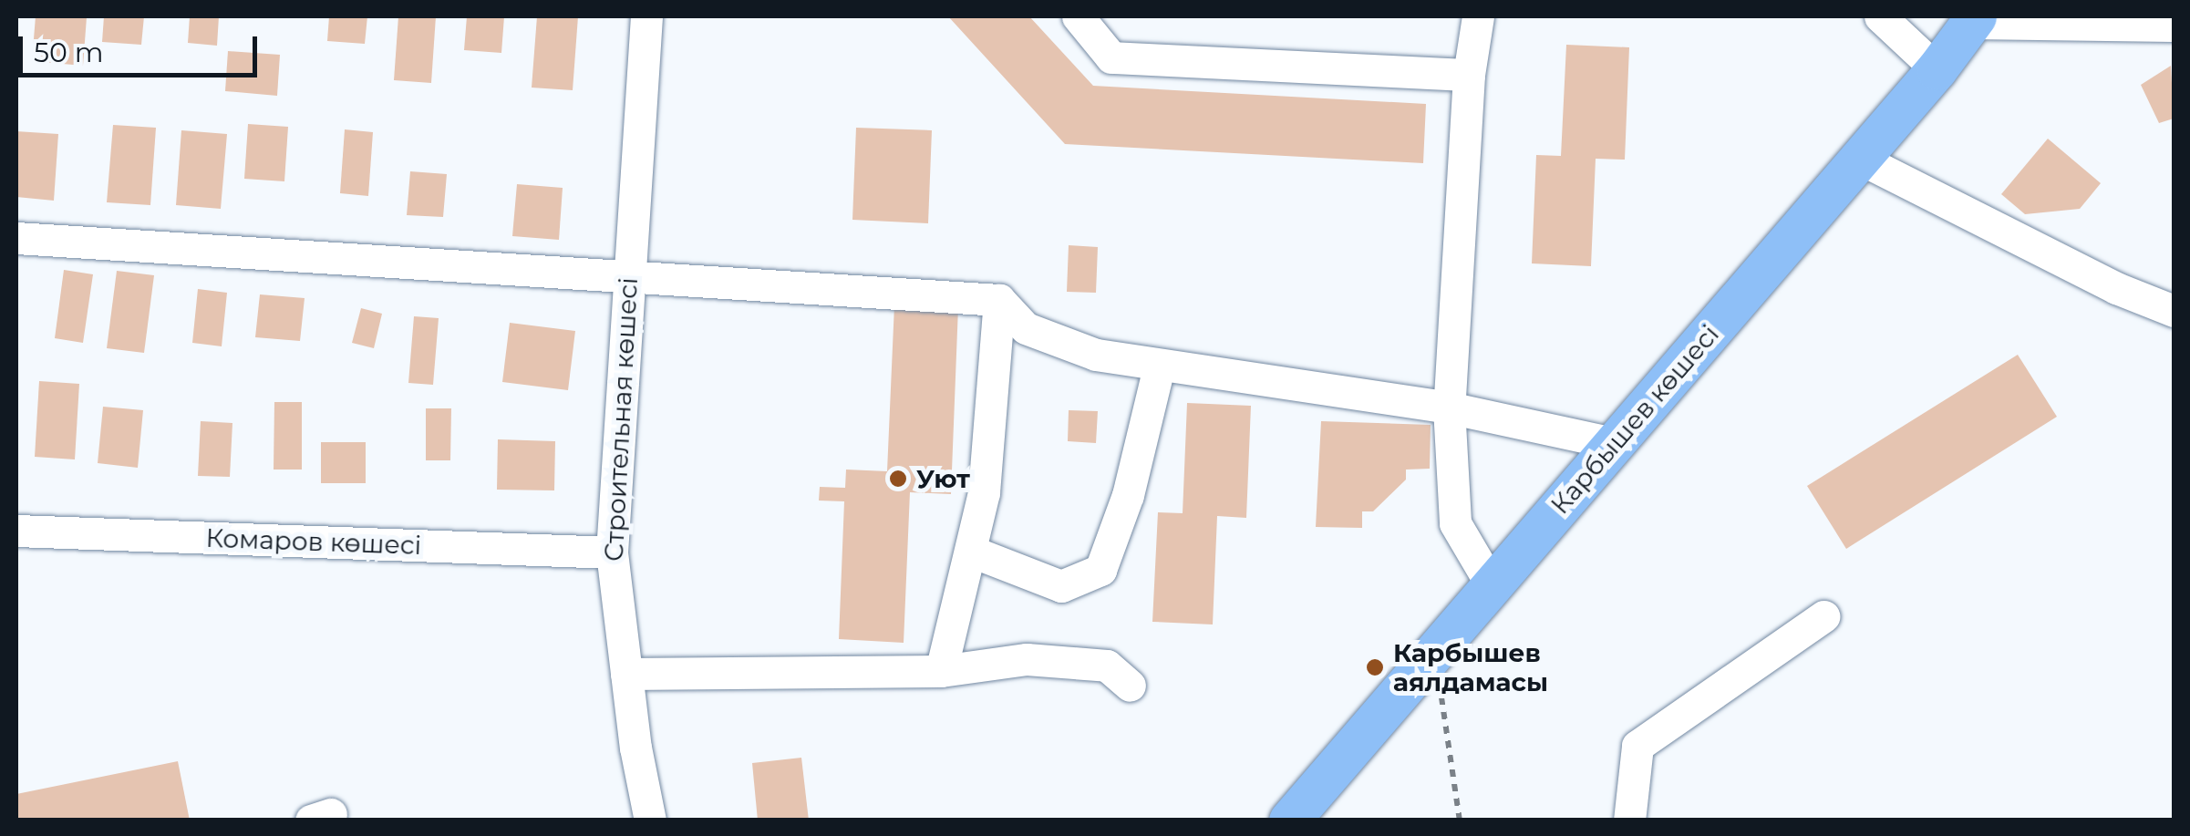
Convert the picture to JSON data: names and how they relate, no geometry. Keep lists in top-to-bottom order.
{
  "streets": {
    "main road": ["Карбышев көшесі"],
    "street": ["Строительная көшесі", "Комаров көшесі"]
  },
  "crossings": [
    ["Строительная көшесі", "Комаров көшесі"]
  ],
  "places": ["Уют", "Карбышев аялдамасы"],
  "scale_bar": "50 m"
}
